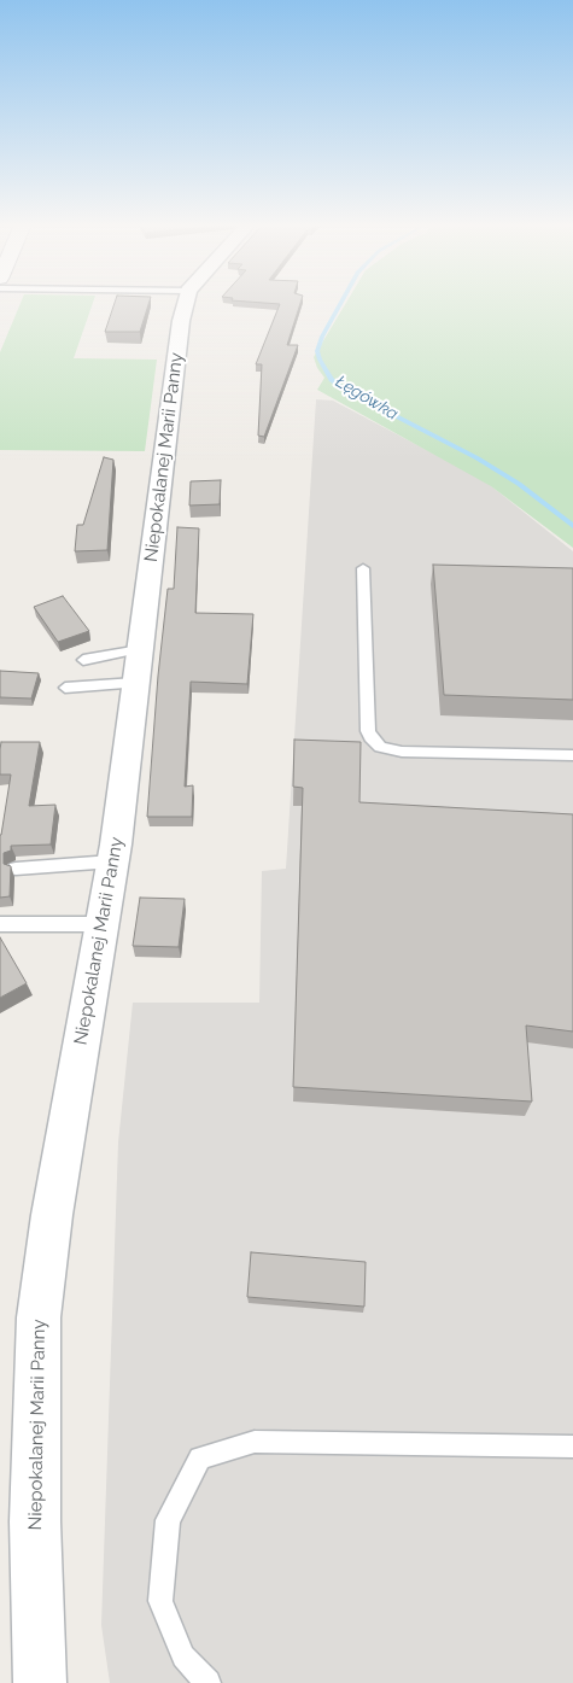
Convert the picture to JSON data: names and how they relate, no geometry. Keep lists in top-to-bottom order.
{
  "streets": {
    "street": ["Niepokalanej Marii Panny"]
  },
  "water": ["Łęgówka"]
}
